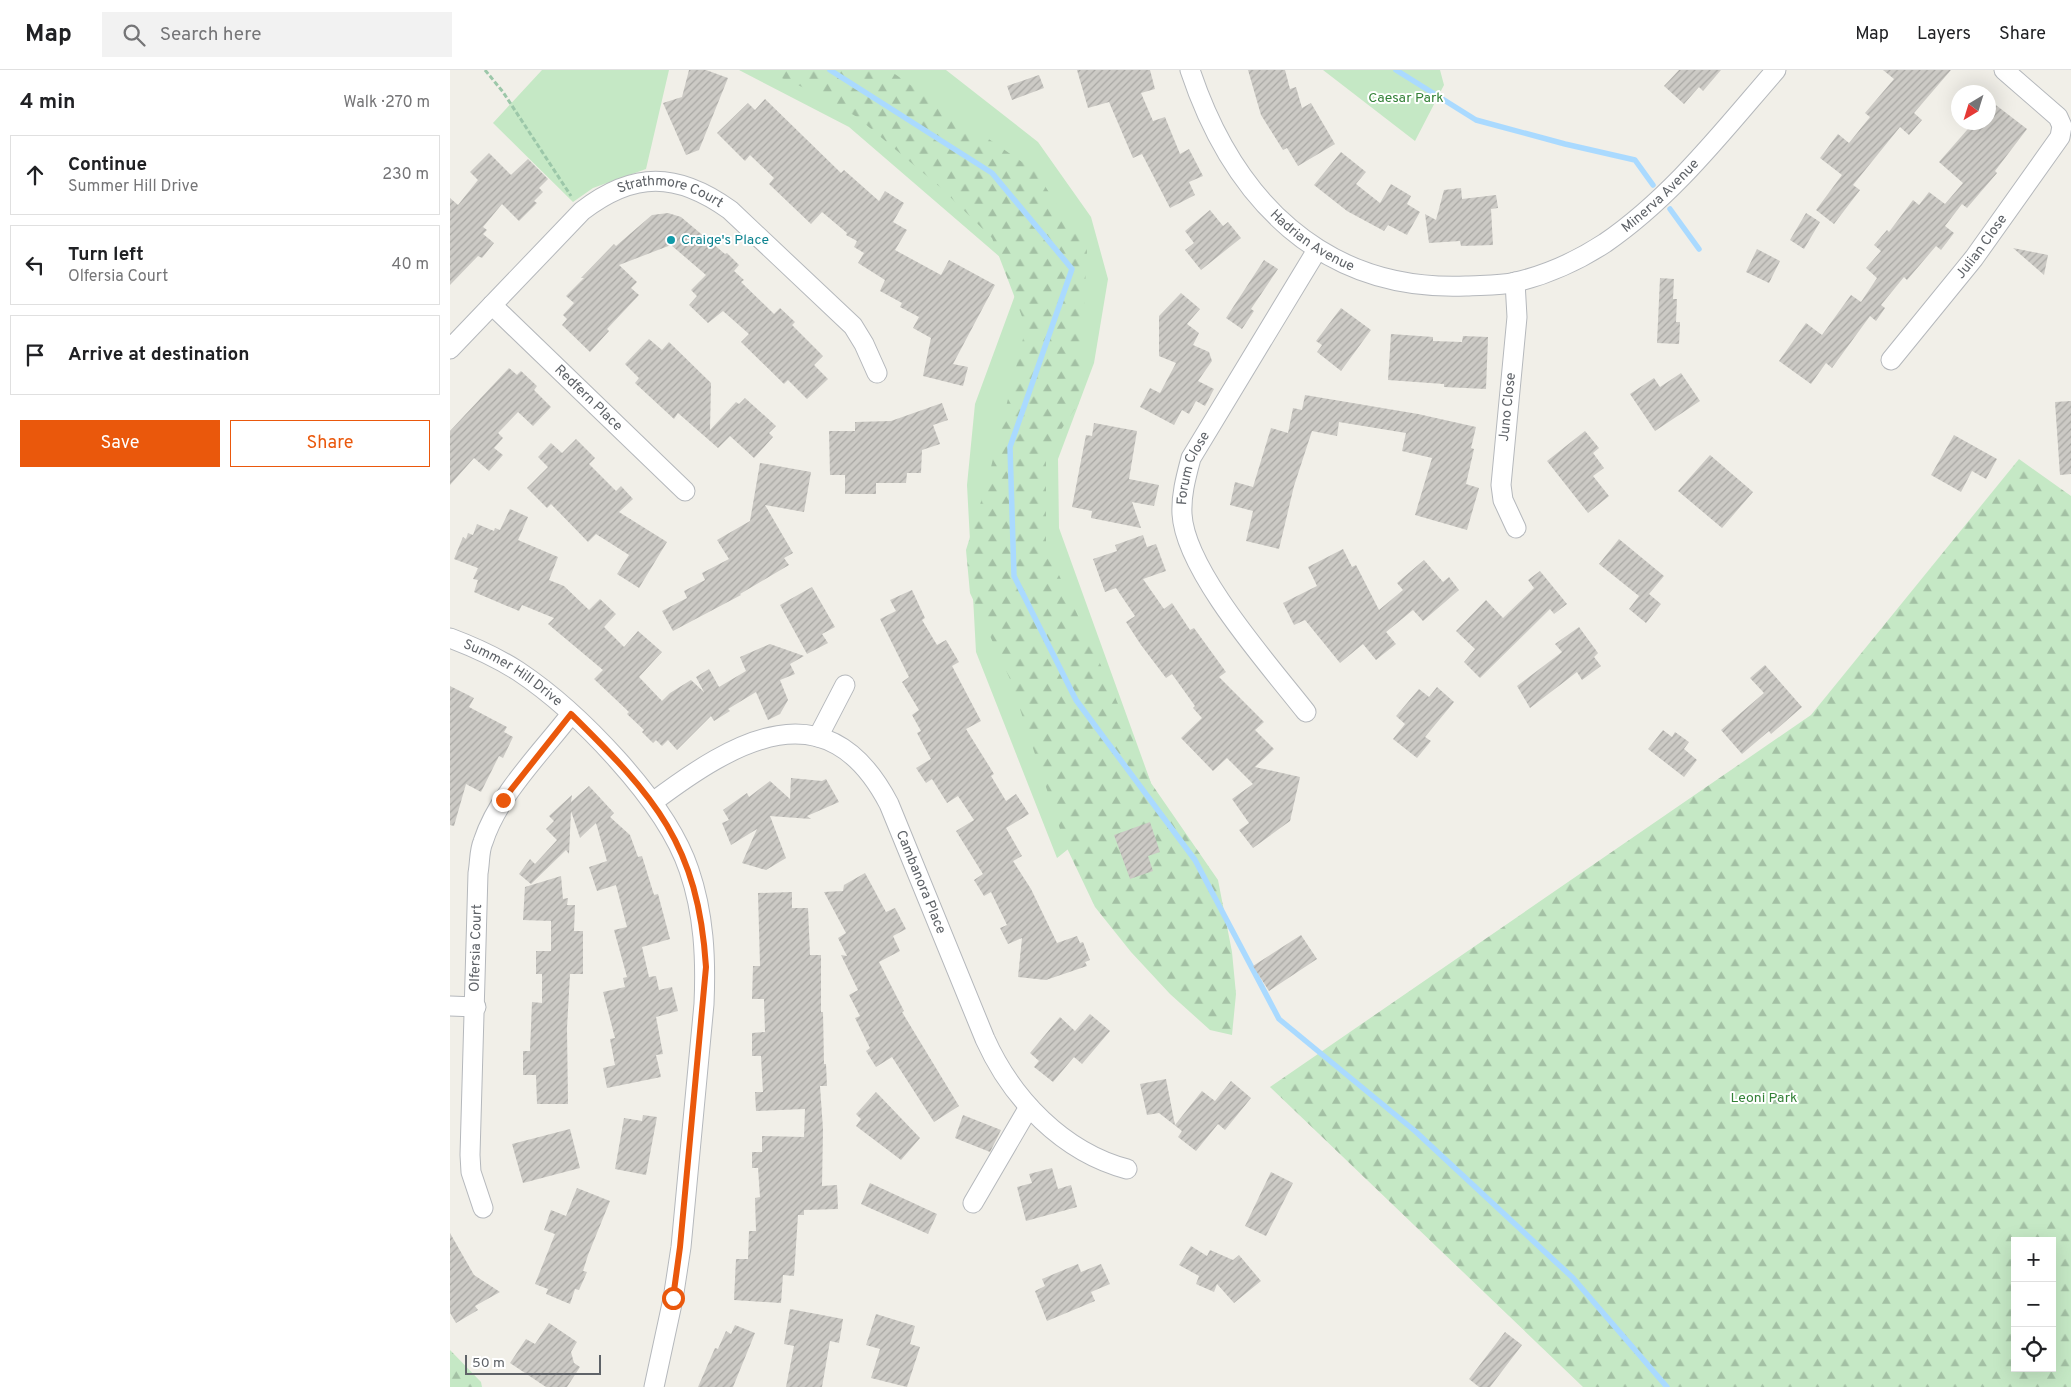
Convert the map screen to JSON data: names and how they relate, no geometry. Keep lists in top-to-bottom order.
{
  "streets": {
    "street": [
      "Minerva Avenue",
      "Strathmore Court",
      "Hadrian Avenue",
      "Julian Close",
      "Redfern Place",
      "Juno Close",
      "Forum Close",
      "Summer Hill Drive",
      "Cambanora Place",
      "Olfersia Court"
    ]
  },
  "crossings": [
    ["Minerva Avenue", "Hadrian Avenue"],
    ["Minerva Avenue", "Juno Close"],
    ["Strathmore Court", "Redfern Place"],
    ["Hadrian Avenue", "Juno Close"],
    ["Hadrian Avenue", "Forum Close"],
    ["Summer Hill Drive", "Cambanora Place"],
    ["Summer Hill Drive", "Olfersia Court"]
  ],
  "parks": ["Caesar Park", "Leoni Park"],
  "places": ["Craige's Place"],
  "scale_bar": "50 m",
  "north": "bottom left",
  "page": {
    "header": "Map",
    "search": "Search here",
    "nav": ["Map", "Layers", "Share"],
    "heading": ["4 min", "Walk · 270 m"],
    "list": [
      ["Continue", "Summer Hill Drive", "230 m"],
      ["Turn left", "Olfersia Court", "40 m"],
      "Arrive at destination"
    ],
    "buttons": ["Save", "Share"],
    "map_buttons": ["+", "−"],
    "scale": "50 m"
  }
}
